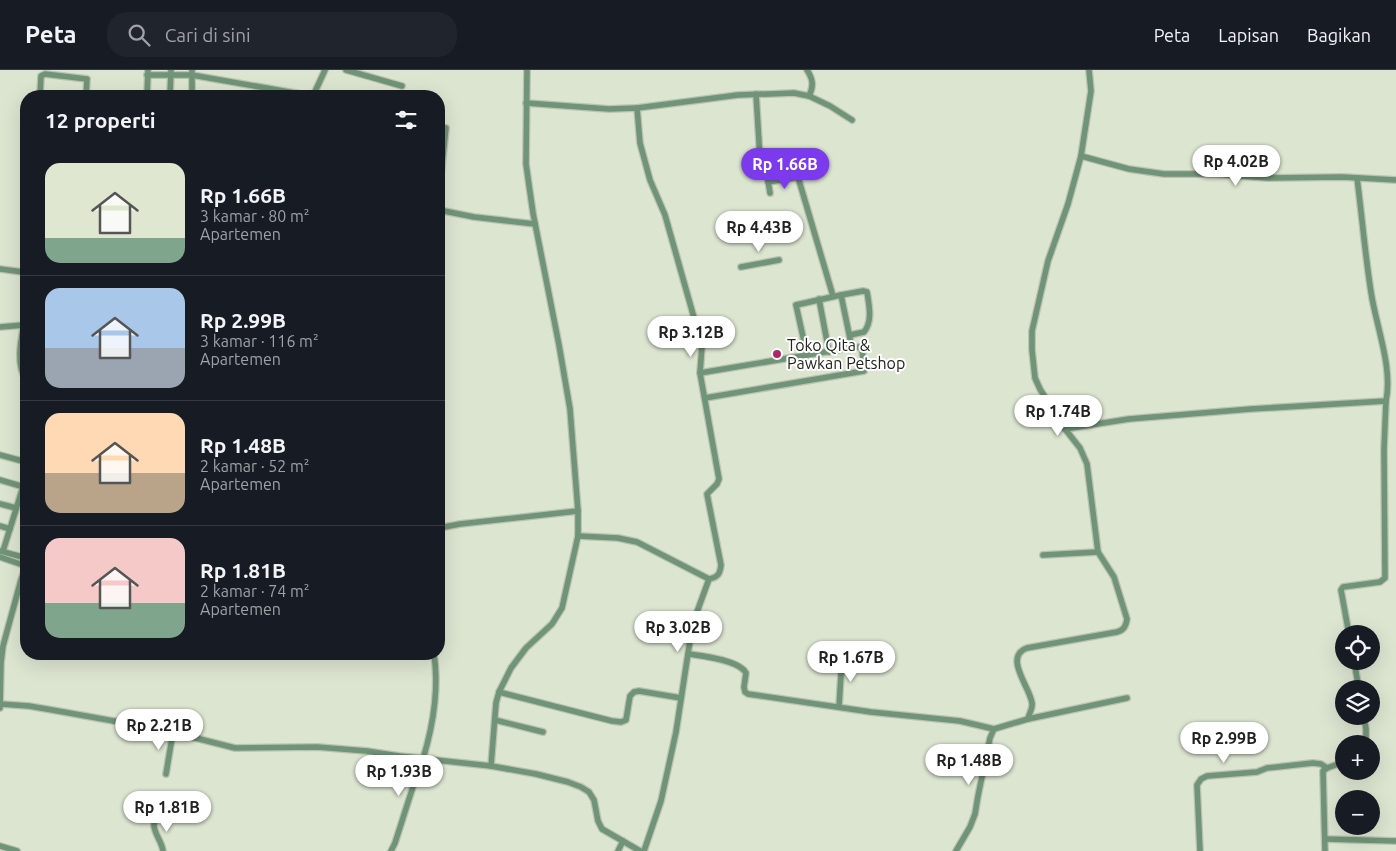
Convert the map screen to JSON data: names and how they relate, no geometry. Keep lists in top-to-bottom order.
{
  "places": ["Toko Qita & Pawkan Petshop"],
  "page": {
    "header": "Peta",
    "search": "Cari di sini",
    "nav": ["Peta", "Lapisan", "Bagikan"],
    "heading": "12 properti",
    "price": [
      "Rp 4.02B",
      "Rp 1.66B",
      "Rp 4.43B",
      "Rp 3.12B",
      "Rp 1.74B",
      "Rp 3.02B",
      "Rp 1.67B",
      "Rp 2.21B",
      "Rp 2.99B",
      "Rp 1.48B",
      "Rp 1.93B",
      "Rp 1.81B"
    ],
    "list": [
      {
        "name": "Rp 1.66B",
        "note": "3 kamar · 80 m² · Apartemen"
      },
      {
        "name": "Rp 2.99B",
        "note": "3 kamar · 116 m² · Apartemen"
      },
      {
        "name": "Rp 1.48B",
        "note": "2 kamar · 52 m² · Apartemen"
      },
      {
        "name": "Rp 1.81B",
        "note": "2 kamar · 74 m² · Apartemen"
      }
    ],
    "map_buttons": ["+", "−"]
  }
}
